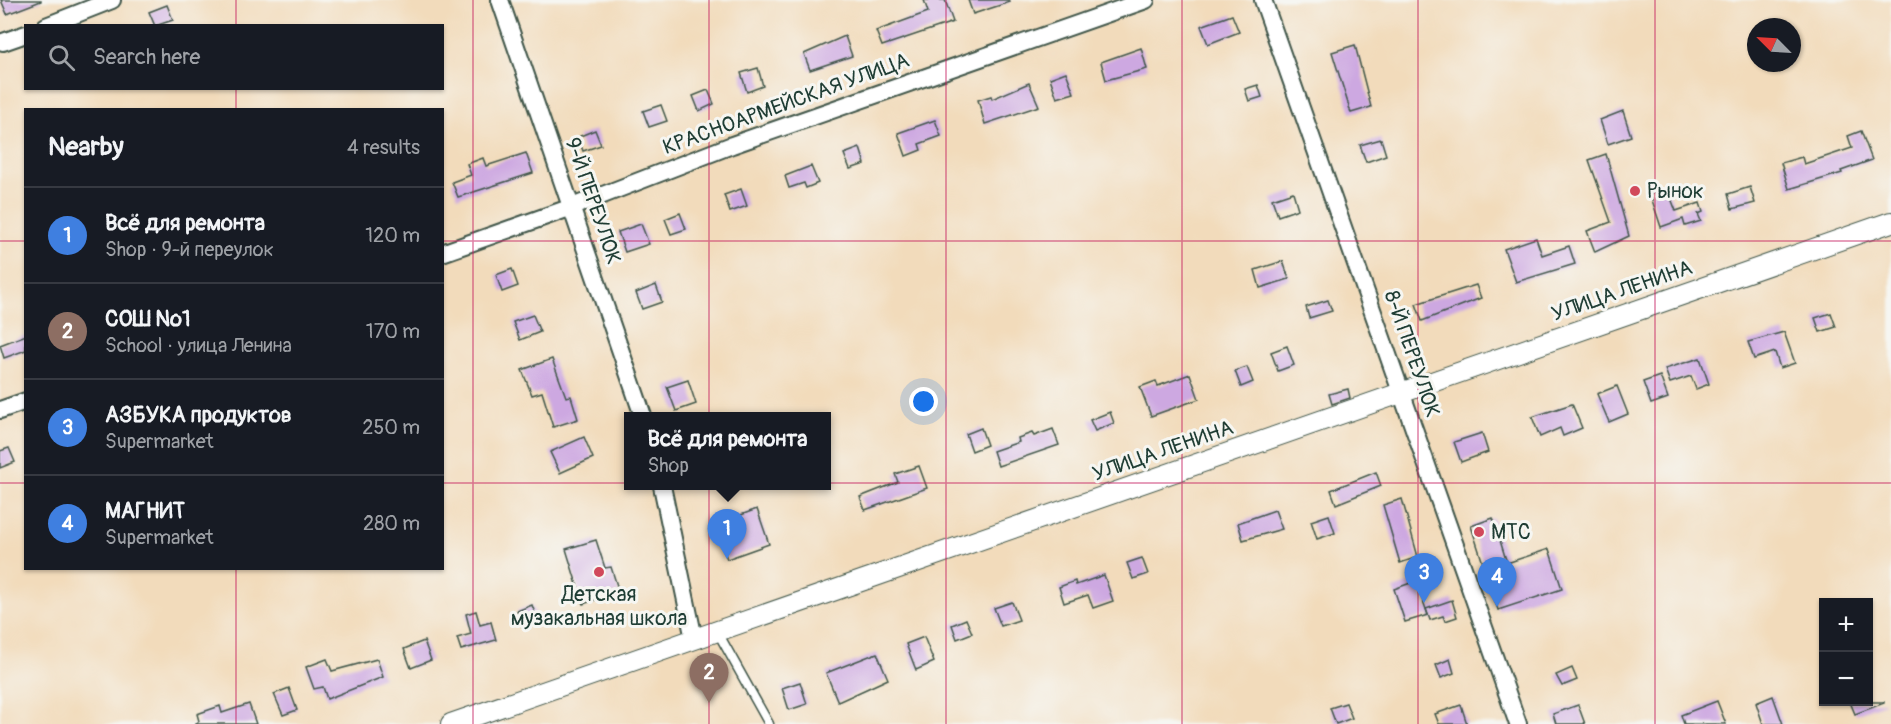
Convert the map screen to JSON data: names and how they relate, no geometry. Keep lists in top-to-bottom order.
{
  "streets": {
    "street": [
      "КРАСНОАРМЕЙСКАЯ УЛИЦА",
      "9-Й ПЕРЕУЛОК",
      "УЛИЦА ЛЕНИНА",
      "8-Й ПЕРЕУЛОК"
    ]
  },
  "crossings": [
    ["КРАСНОАРМЕЙСКАЯ УЛИЦА", "9-Й ПЕРЕУЛОК"],
    ["УЛИЦА ЛЕНИНА", "8-Й ПЕРЕУЛОК"]
  ],
  "places": ["Рынок", "МТС", "Детская музакальная школа"],
  "north": "top left",
  "page": {
    "search": "Search here",
    "heading": ["Nearby", "4 results"],
    "list": [
      {
        "mark": "1",
        "name": "Всё для ремонта",
        "note": "Shop · 9-й переулок",
        "value": "120 m"
      },
      {
        "mark": "2",
        "name": "СОШ №1",
        "note": "School · улица Ленина",
        "value": "170 m"
      },
      {
        "mark": "3",
        "name": "АЗБУКА продуктов",
        "note": "Supermarket",
        "value": "250 m"
      },
      {
        "mark": "4",
        "name": "МАГНИТ",
        "note": "Supermarket",
        "value": "280 m"
      }
    ],
    "popup": ["Всё для ремонта", "Shop"],
    "pins": [
      "1",
      "3",
      "4",
      "2"
    ],
    "map_buttons": ["+", "−"]
  }
}
